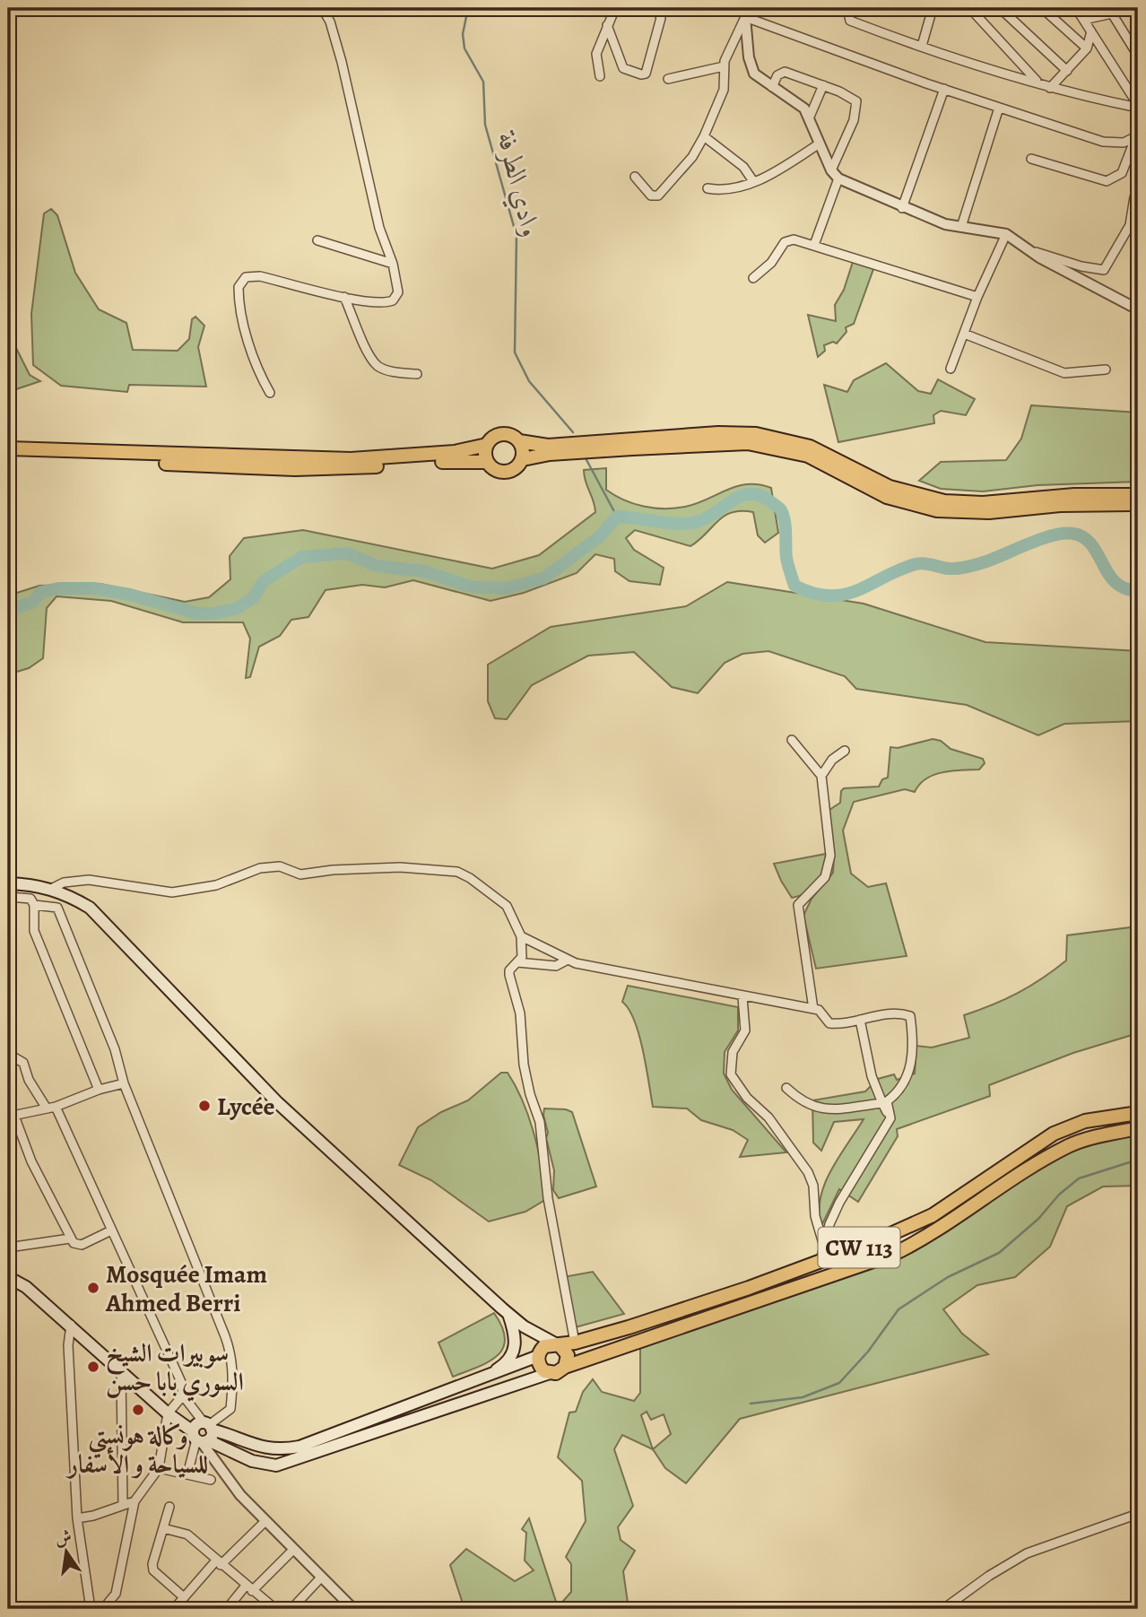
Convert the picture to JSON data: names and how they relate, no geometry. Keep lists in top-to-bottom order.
{
  "streets": {
    "highway": ["CW 113"]
  },
  "water": ["وادي الطرفة"],
  "places": [
    "Lycée",
    "Mosquée Imam Ahmed Berri",
    "سوبيرات الشيخ السوري بابا حسن",
    "وكالة هونستي للسياحة و الأسفار"
  ],
  "north": "top"
}
